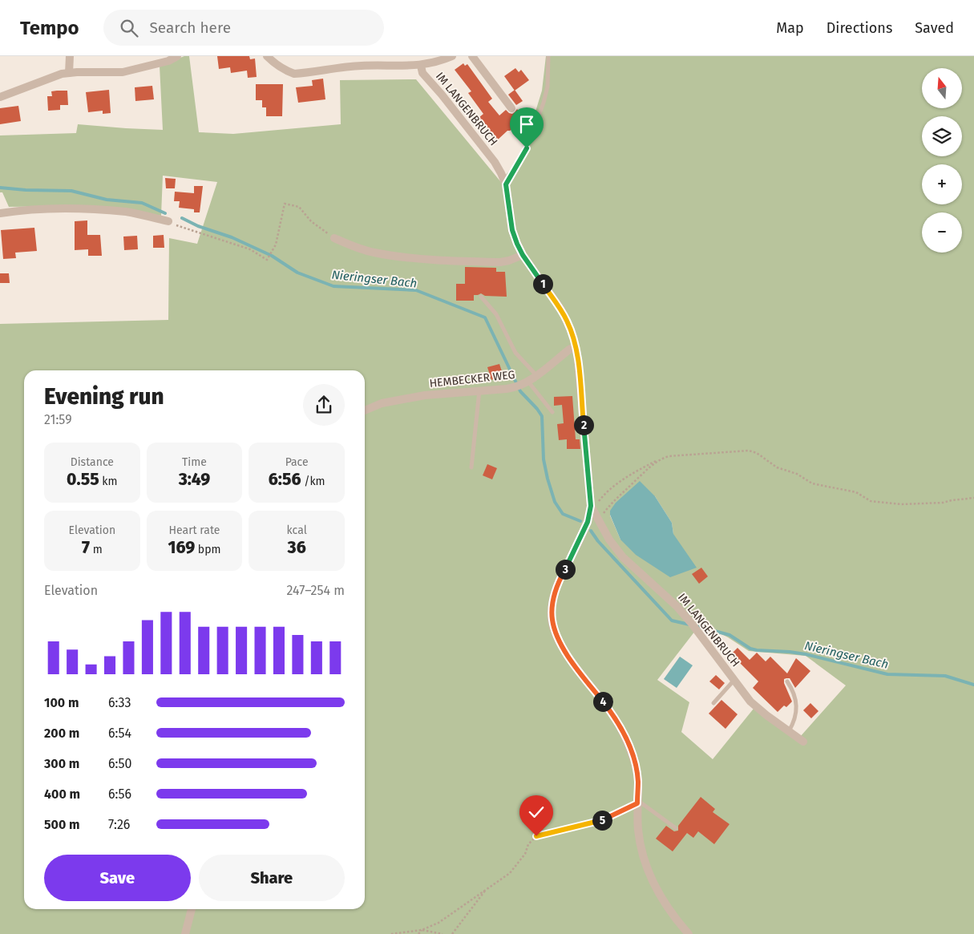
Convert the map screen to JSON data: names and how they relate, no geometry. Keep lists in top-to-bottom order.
{
  "streets": {
    "street": ["IM LANGENBRUCH", "HEMBECKER WEG"]
  },
  "crossings": [
    ["IM LANGENBRUCH", "HEMBECKER WEG"]
  ],
  "water": ["Nieringser Bach"],
  "north": "top",
  "page": {
    "header": "Tempo",
    "search": "Search here",
    "nav": ["Map", "Directions", "Saved"],
    "map_buttons": ["+", "−"],
    "pins": [
      "1",
      "2",
      "3",
      "4",
      "5"
    ],
    "heading": ["Evening run", "21:59"],
    "stats": [
      ["Distance", "0.55 km"],
      ["Time", "3:49"],
      ["Pace", "6:56 /km"],
      ["Elevation", "7 m"],
      ["Heart rate", "169 bpm"],
      ["kcal", "36"]
    ],
    "chart": ["Elevation", "247–254 m"],
    "list": [
      {
        "name": "100 m",
        "note": "6:33"
      },
      {
        "name": "200 m",
        "note": "6:54"
      },
      {
        "name": "300 m",
        "note": "6:50"
      },
      {
        "name": "400 m",
        "note": "6:56"
      },
      {
        "name": "500 m",
        "note": "7:26"
      }
    ],
    "buttons": ["Save", "Share"]
  }
}
